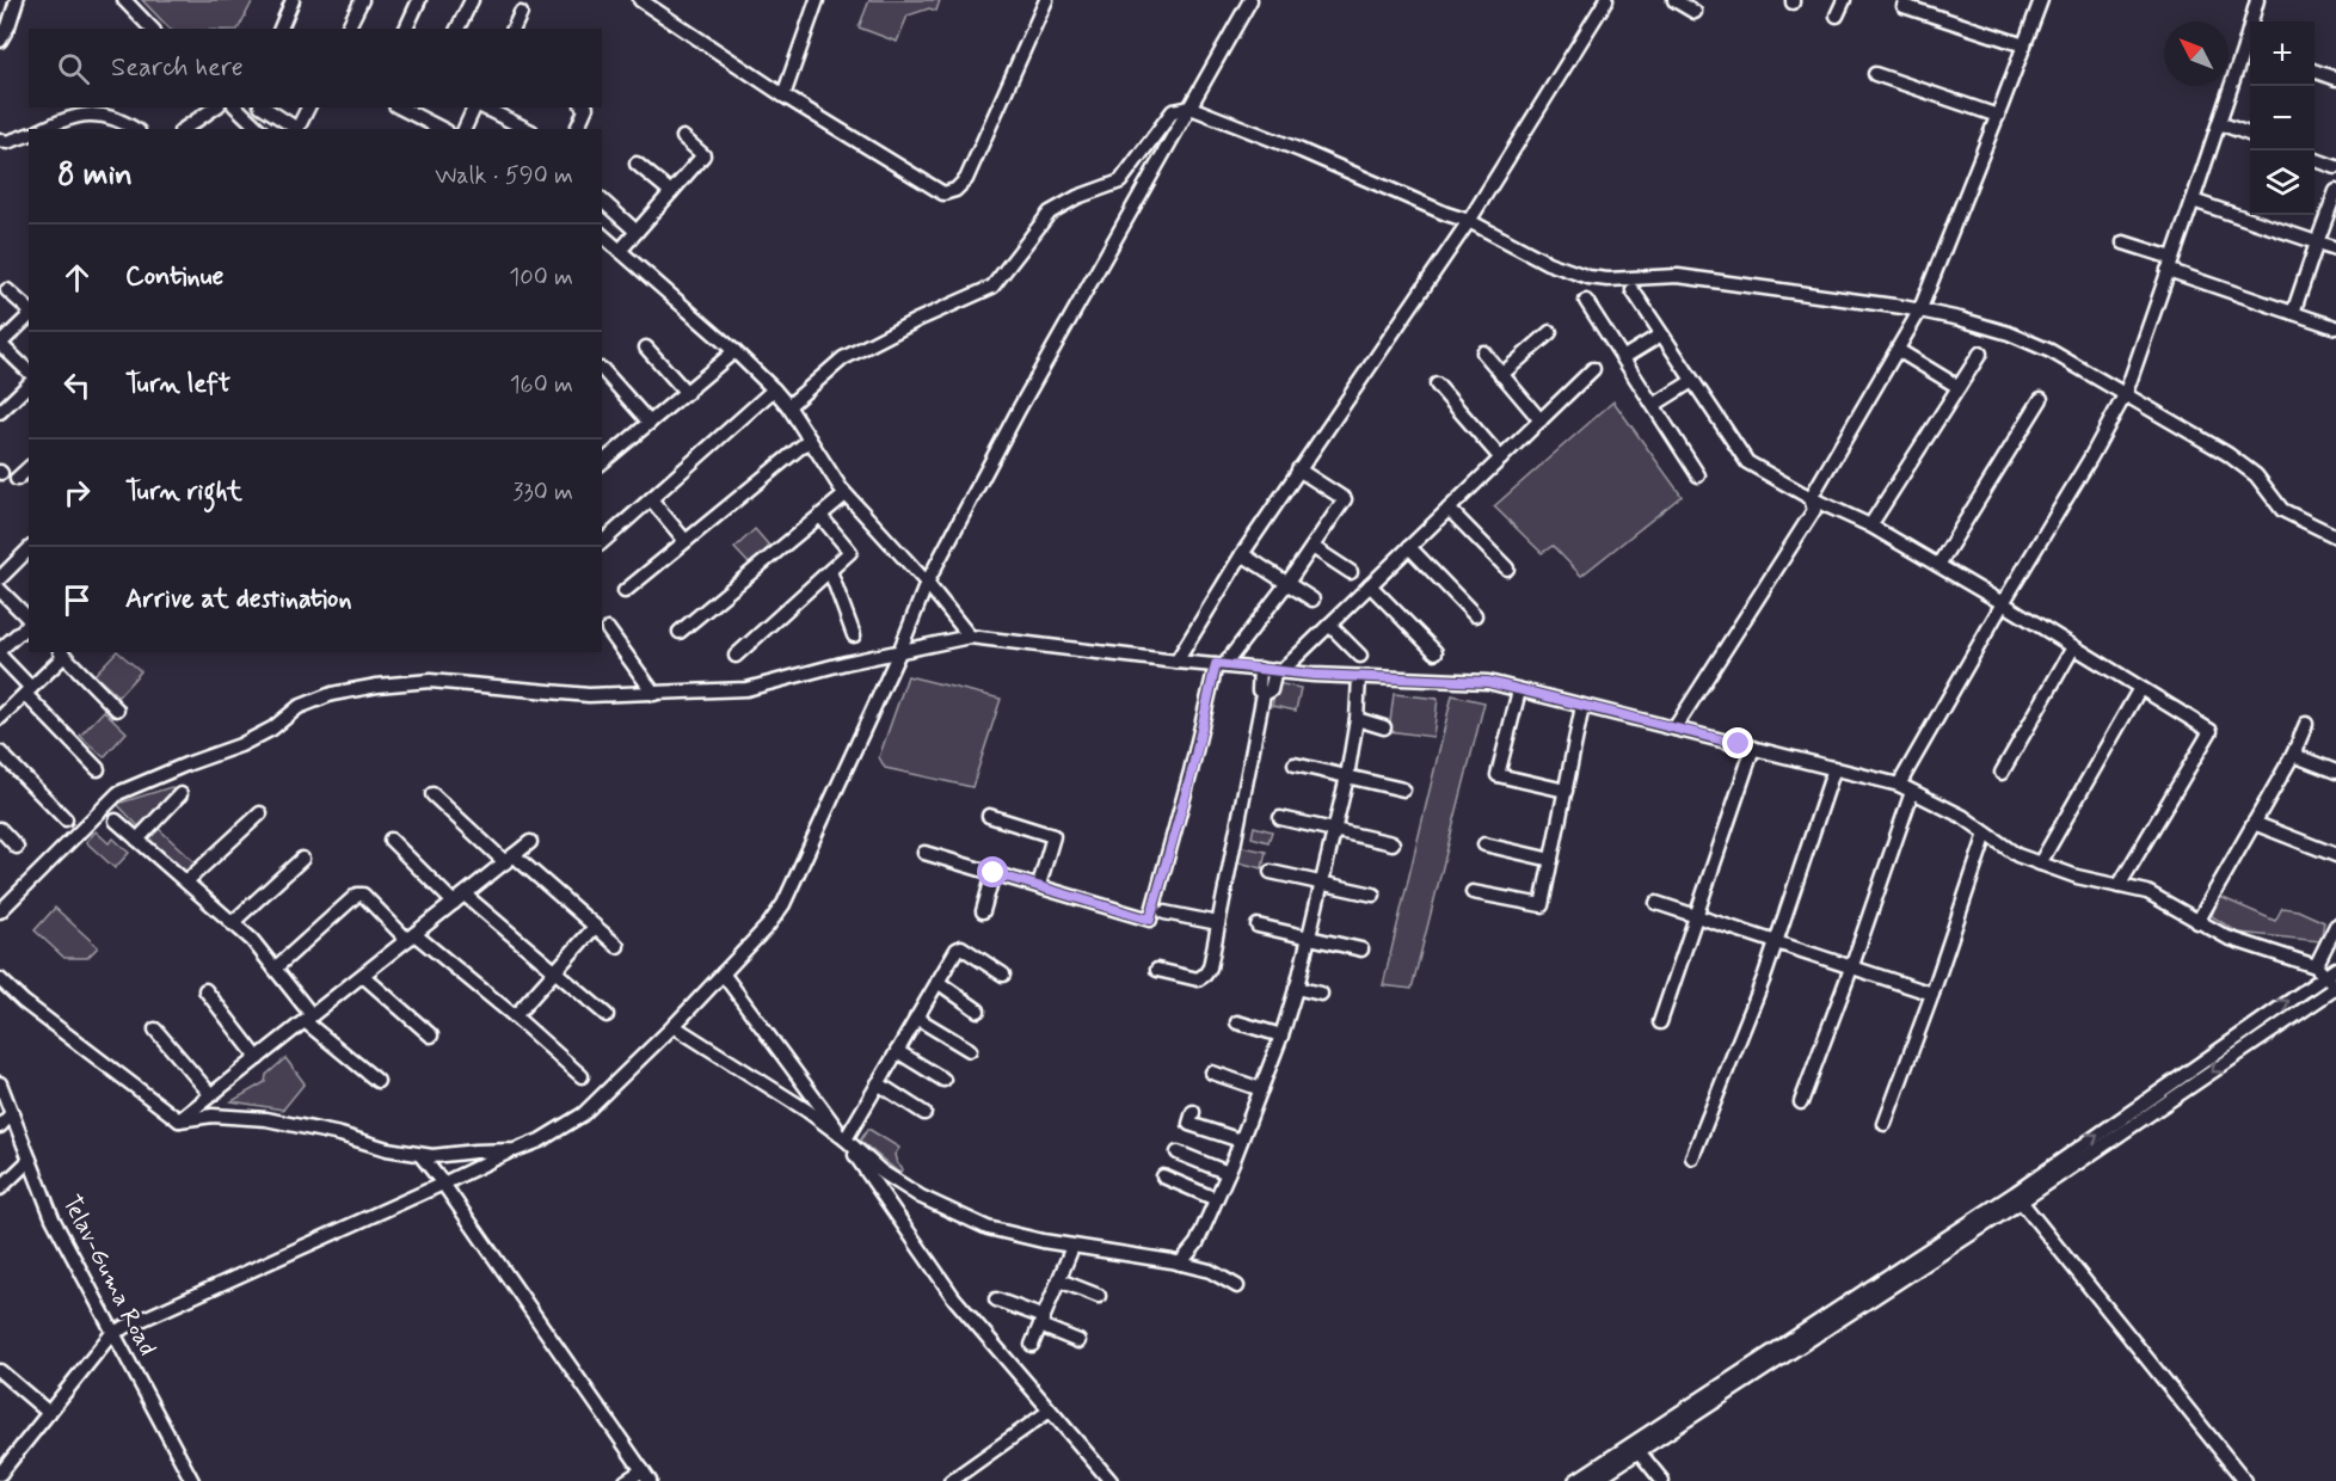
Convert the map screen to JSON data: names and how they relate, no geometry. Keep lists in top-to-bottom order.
{
  "streets": {
    "street": ["Telav-Guma Road"]
  },
  "north": "top left",
  "page": {
    "map_buttons": ["+", "−"],
    "search": "Search here",
    "heading": ["8 min", "Walk · 590 m"],
    "list": [
      ["Continue", "100 m"],
      ["Turn left", "160 m"],
      ["Turn right", "330 m"],
      "Arrive at destination"
    ]
  }
}
